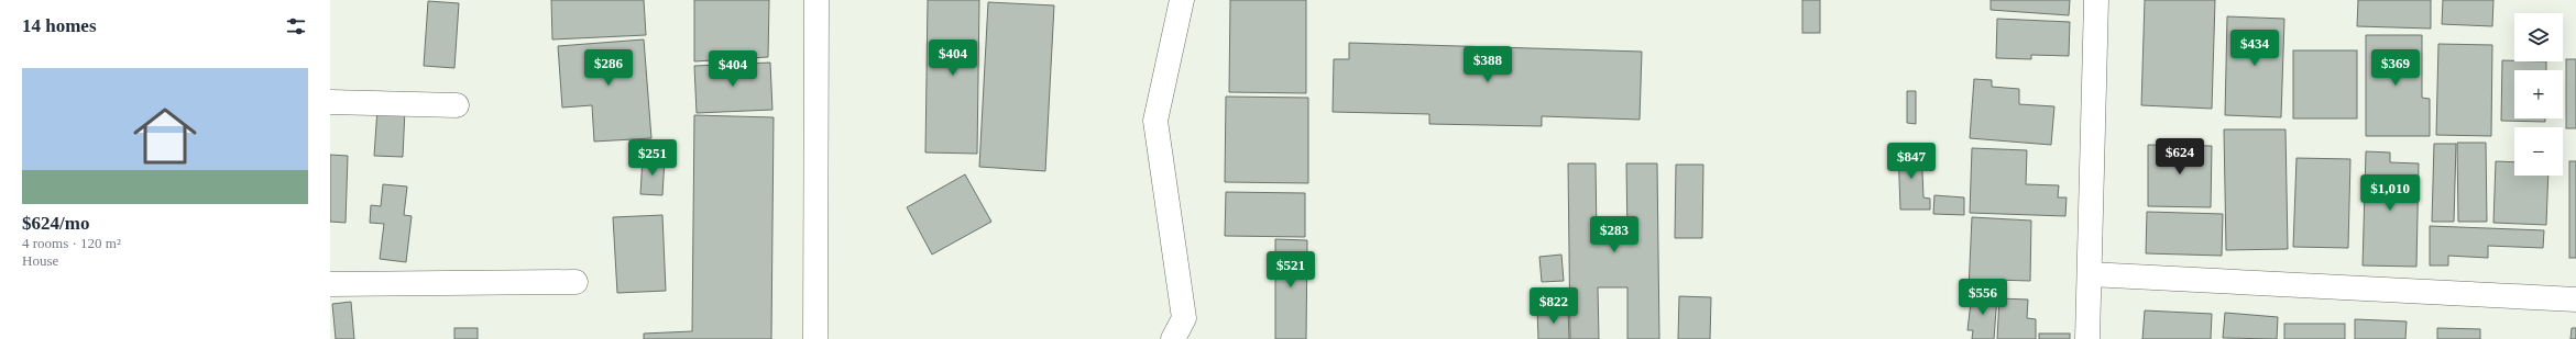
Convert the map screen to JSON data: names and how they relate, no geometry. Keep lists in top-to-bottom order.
{
  "page": {
    "heading": "14 homes",
    "map_buttons": ["+", "−"],
    "price": [
      "$434",
      "$404",
      "$388",
      "$286",
      "$369",
      "$404",
      "$624",
      "$251",
      "$847",
      "$1,010",
      "$283",
      "$521",
      "$556",
      "$822"
    ],
    "list": [
      {
        "name": "$624/mo",
        "note": "4 rooms · 120 m² · House"
      }
    ]
  }
}
